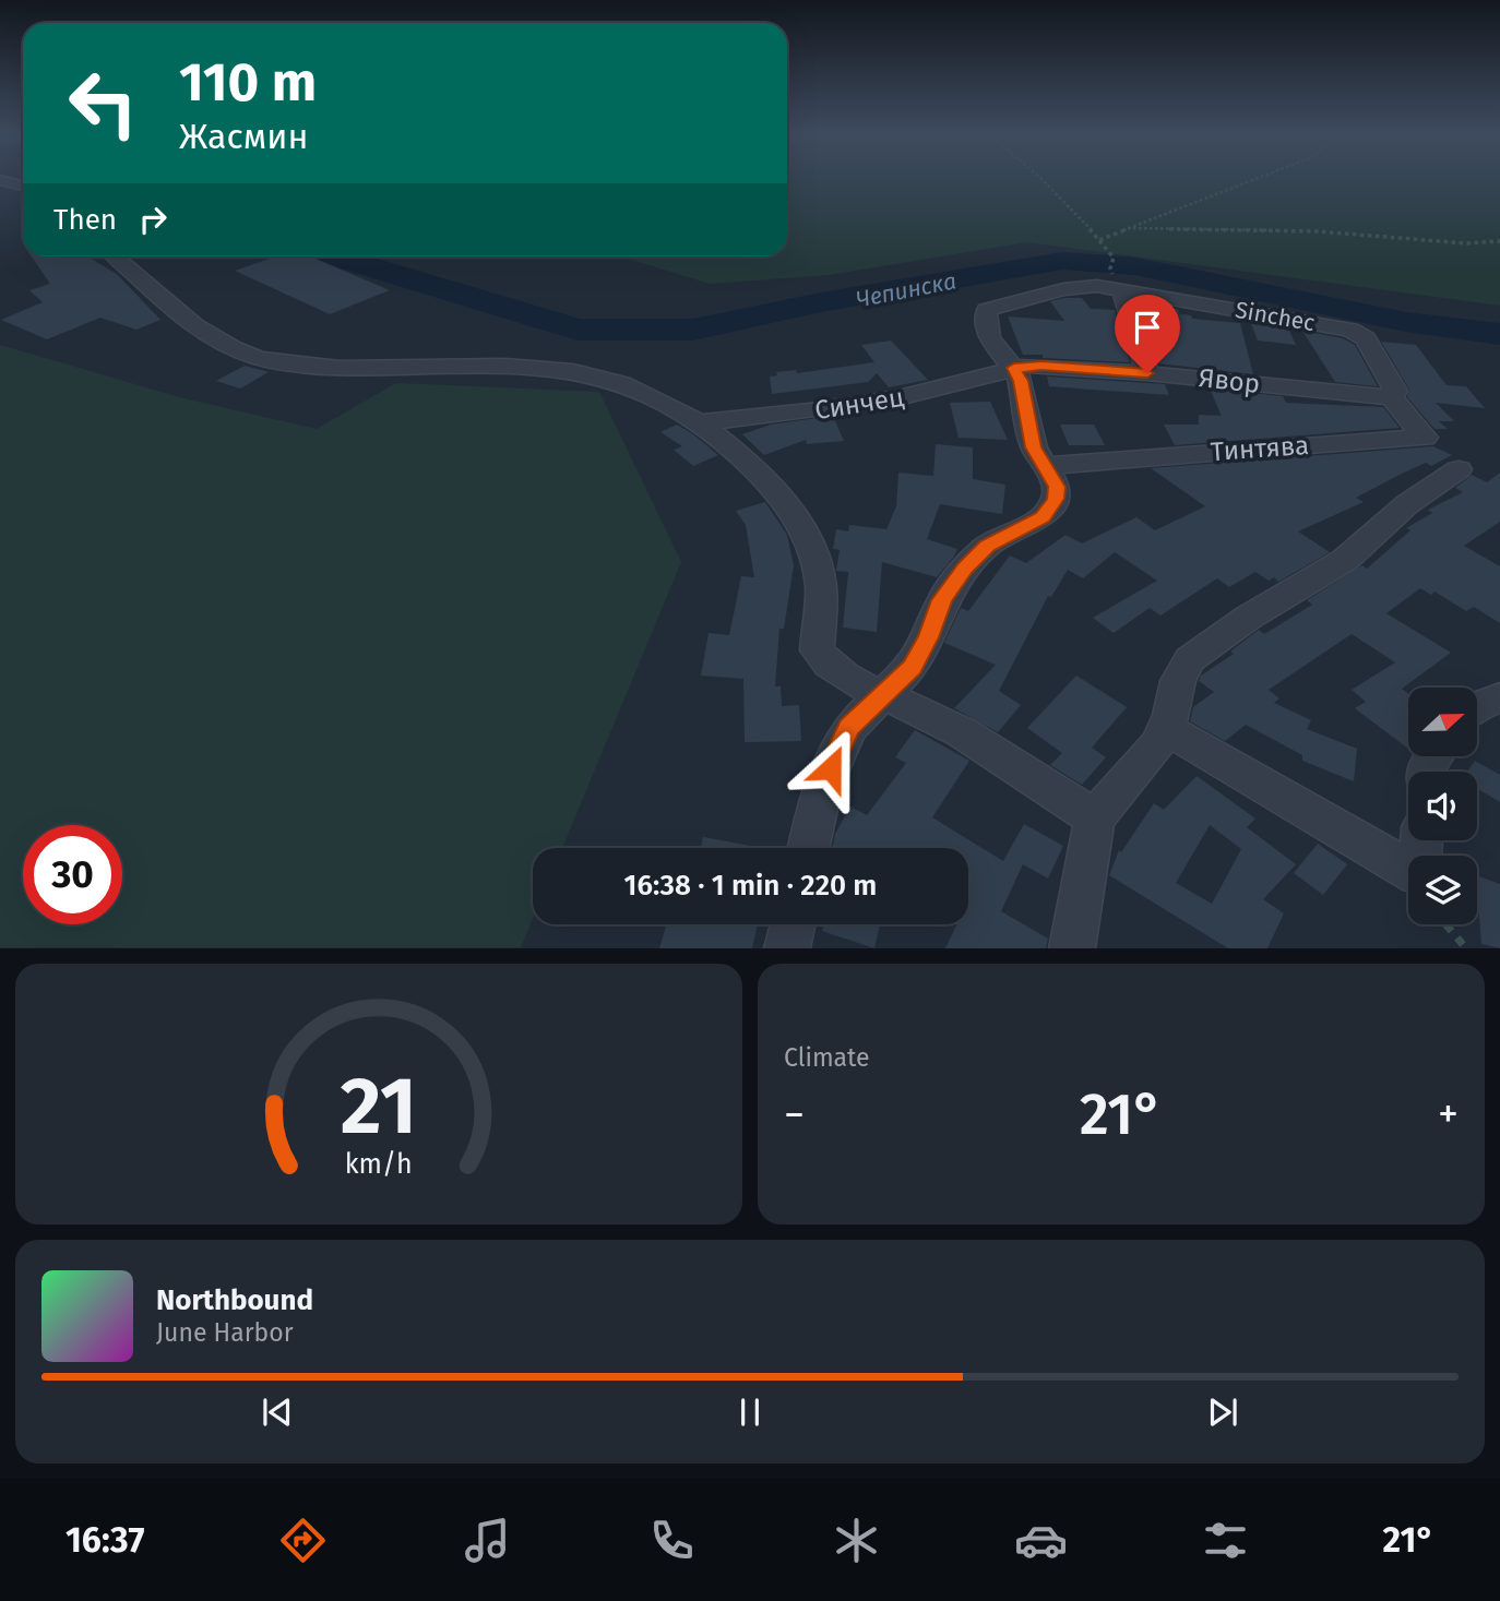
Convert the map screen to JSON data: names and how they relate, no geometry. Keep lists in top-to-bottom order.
{
  "streets": {
    "street": [
      "Sinchec",
      "Явор",
      "Синчец",
      "Тинтява"
    ]
  },
  "crossings": [
    ["Sinchec", "Явор"],
    ["Sinchec", "Синчец"],
    ["Sinchec", "Тинтява"],
    ["Явор", "Синчец"],
    ["Явор", "Тинтява"]
  ],
  "water": ["Чепинска"],
  "north": "right",
  "page": {
    "turn": ["110 m", "Жасмин"],
    "then": "Then",
    "limit": "30",
    "trip": "16:38 · 1 min · 220 m",
    "tile": "Climate",
    "heat": ["−", "21°", "+"],
    "song": ["Northbound", "June Harbor"],
    "tabs": ["16:37", "21°"],
    "gauge": ["21", "km/h"]
  }
}
